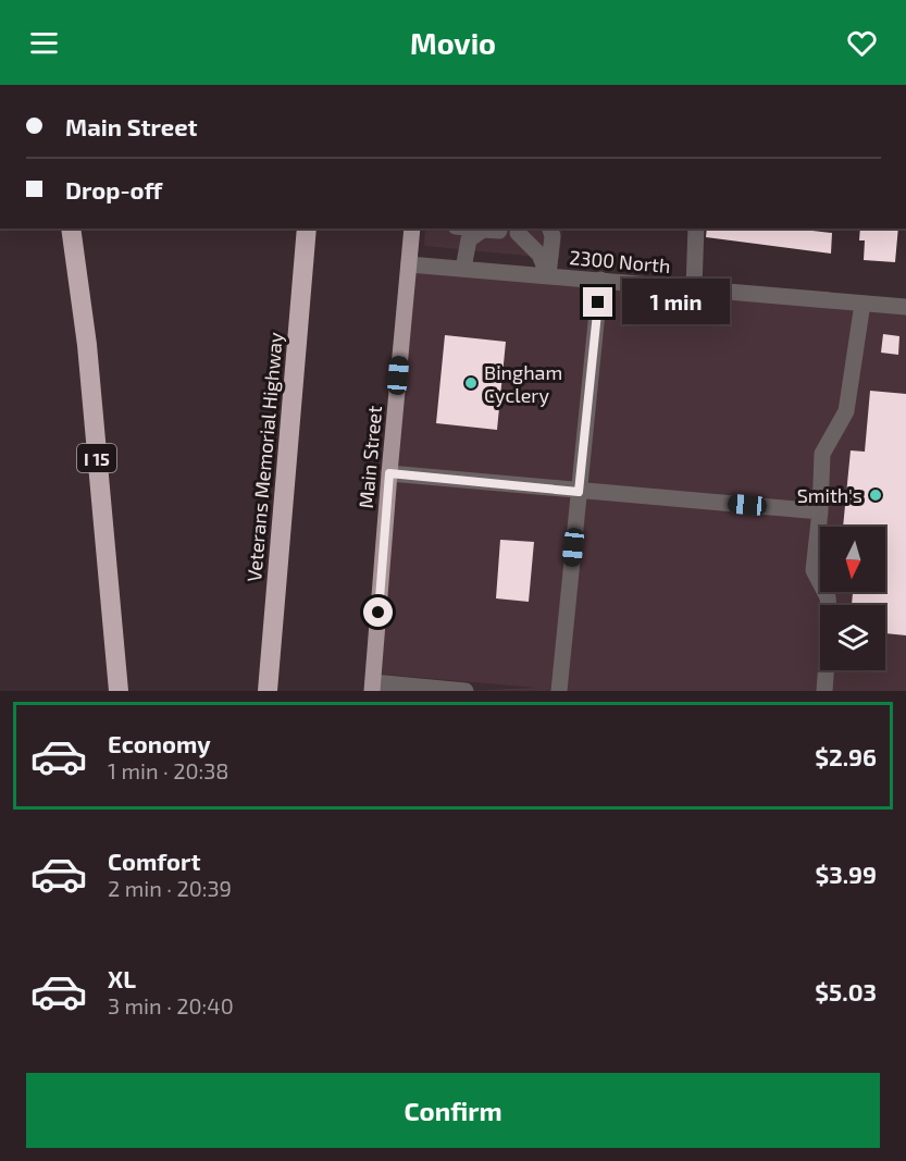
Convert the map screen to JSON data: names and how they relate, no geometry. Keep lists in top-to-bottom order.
{
  "streets": {
    "highway": ["Veterans Memorial Highway", "I 15"],
    "main road": ["Main Street"],
    "street": ["2300 North"]
  },
  "crossings": [
    ["2300 North", "Main Street"]
  ],
  "places": ["Bingham Cyclery", "Smith's"],
  "north": "bottom",
  "page": {
    "header": "Movio",
    "banner": ["Main Street", "Drop-off"],
    "bubble": "1 min",
    "list": [
      {
        "name": "Economy",
        "note": "1 min · 20:38",
        "value": "$2.96"
      },
      {
        "name": "Comfort",
        "note": "2 min · 20:39",
        "value": "$3.99"
      },
      {
        "name": "XL",
        "note": "3 min · 20:40",
        "value": "$5.03"
      }
    ],
    "buttons": "Confirm"
  }
}
